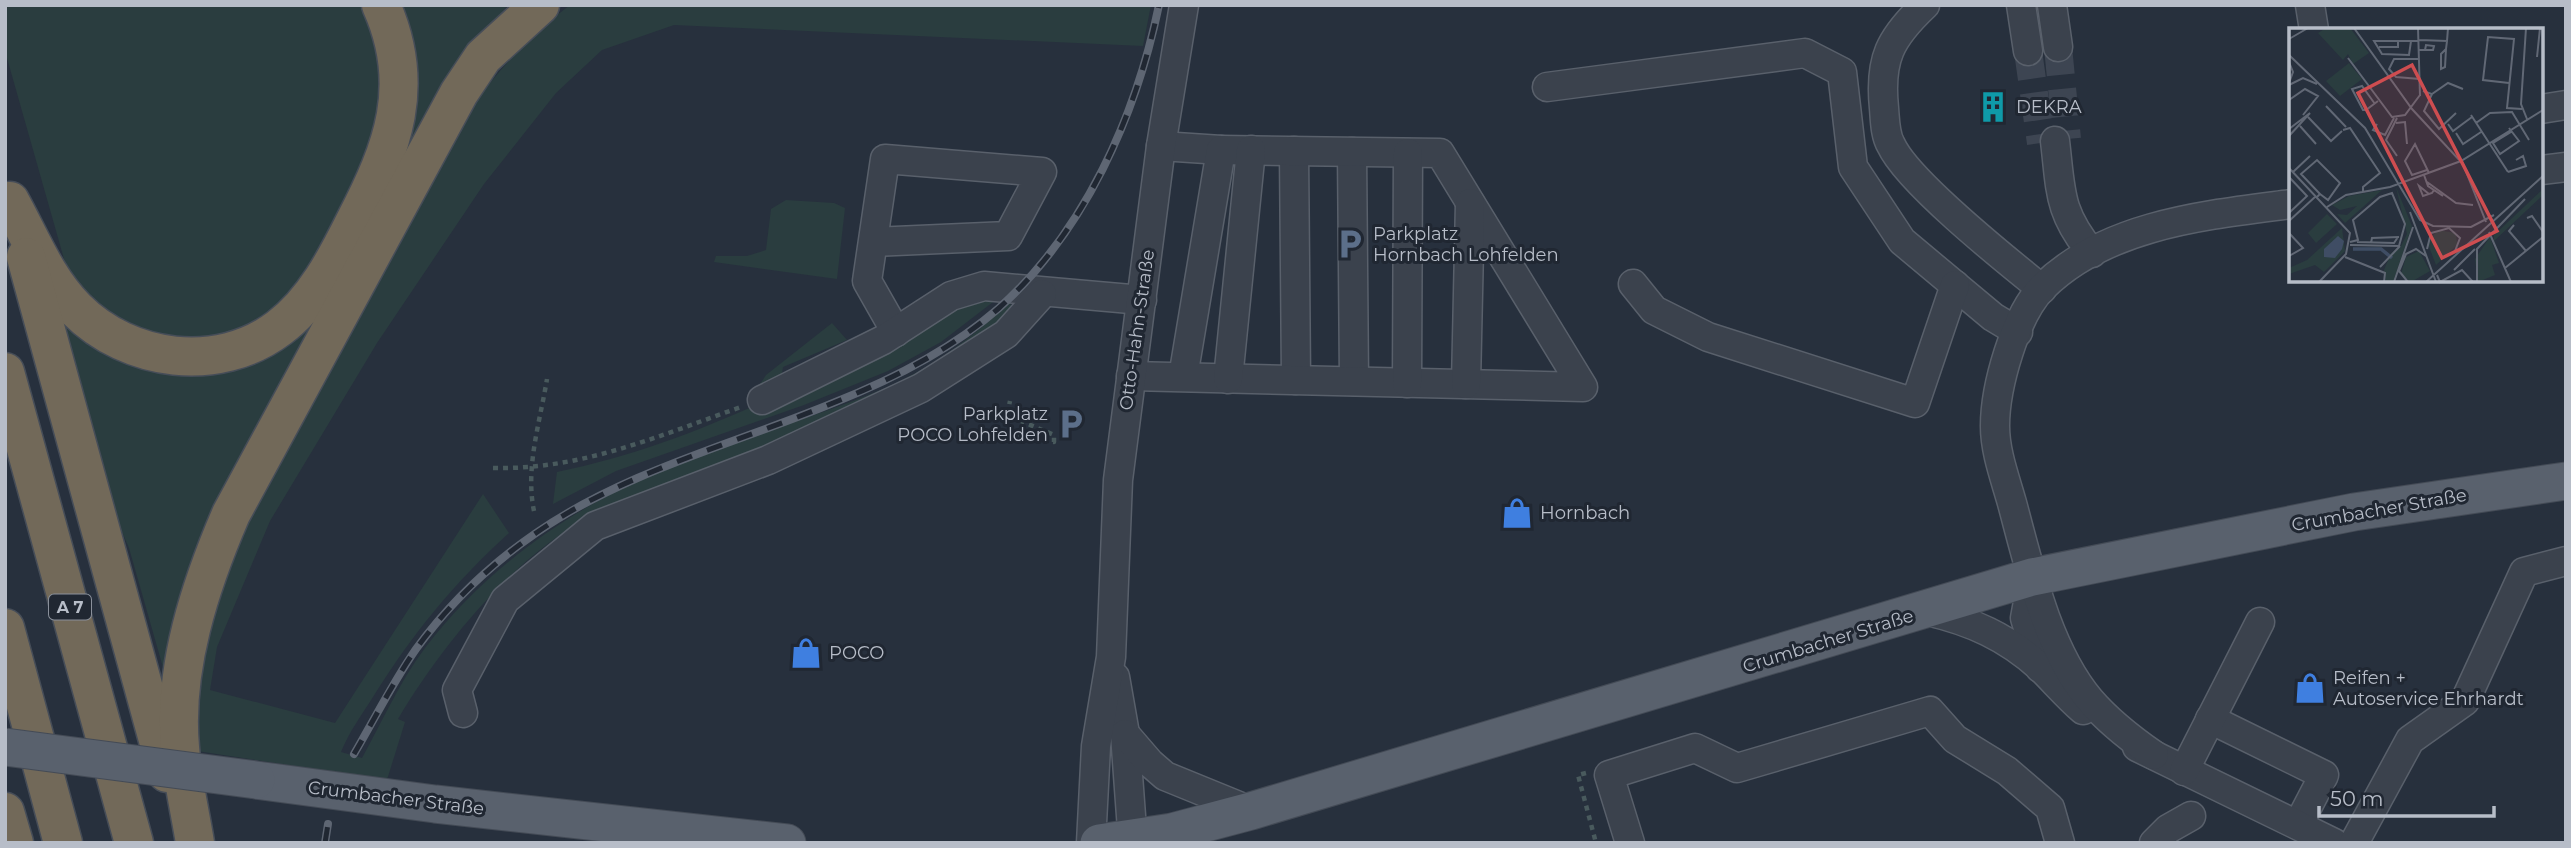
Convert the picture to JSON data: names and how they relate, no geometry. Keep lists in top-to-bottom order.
{
  "streets": {
    "highway": ["A 7"],
    "main road": ["Crumbacher Straße"],
    "street": ["Otto-Hahn-Straße"]
  },
  "crossings": [
    ["Otto-Hahn-Straße", "Crumbacher Straße"]
  ],
  "places": {
    "building": ["DEKRA"],
    "parking": ["Parkplatz Hornbach Lohfelden", "Parkplatz POCO Lohfelden"],
    "shop": ["Hornbach", "POCO", "Reifen + Autoservice Ehrhardt"]
  },
  "scale_bar": "50 m"
}
